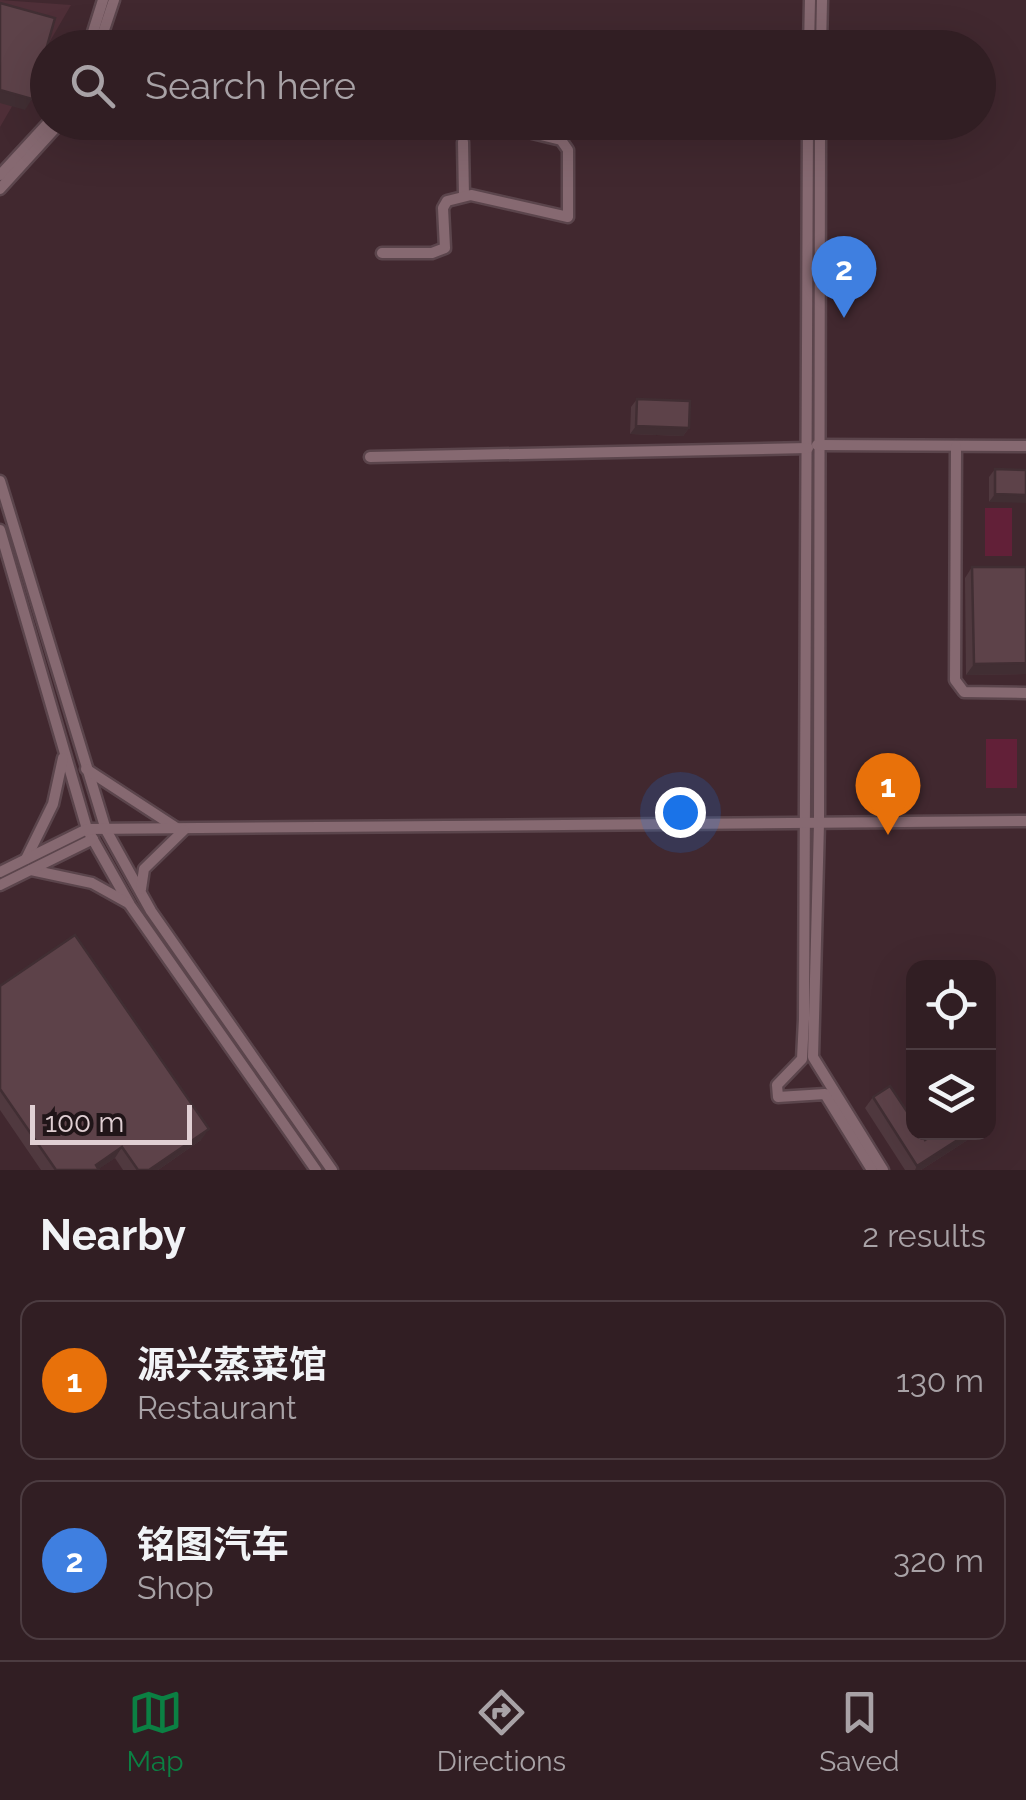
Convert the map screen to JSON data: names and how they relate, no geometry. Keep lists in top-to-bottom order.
{
  "scale_bar": "100 m",
  "page": {
    "search": "Search here",
    "pins": ["2", "1"],
    "scale": "100 m",
    "heading": ["Nearby", "2 results"],
    "list": [
      {
        "mark": "1",
        "name": "源兴蒸菜馆",
        "note": "Restaurant",
        "value": "130 m"
      },
      {
        "mark": "2",
        "name": "铭图汽车",
        "note": "Shop",
        "value": "320 m"
      }
    ],
    "nav": ["Map", "Directions", "Saved"]
  }
}
